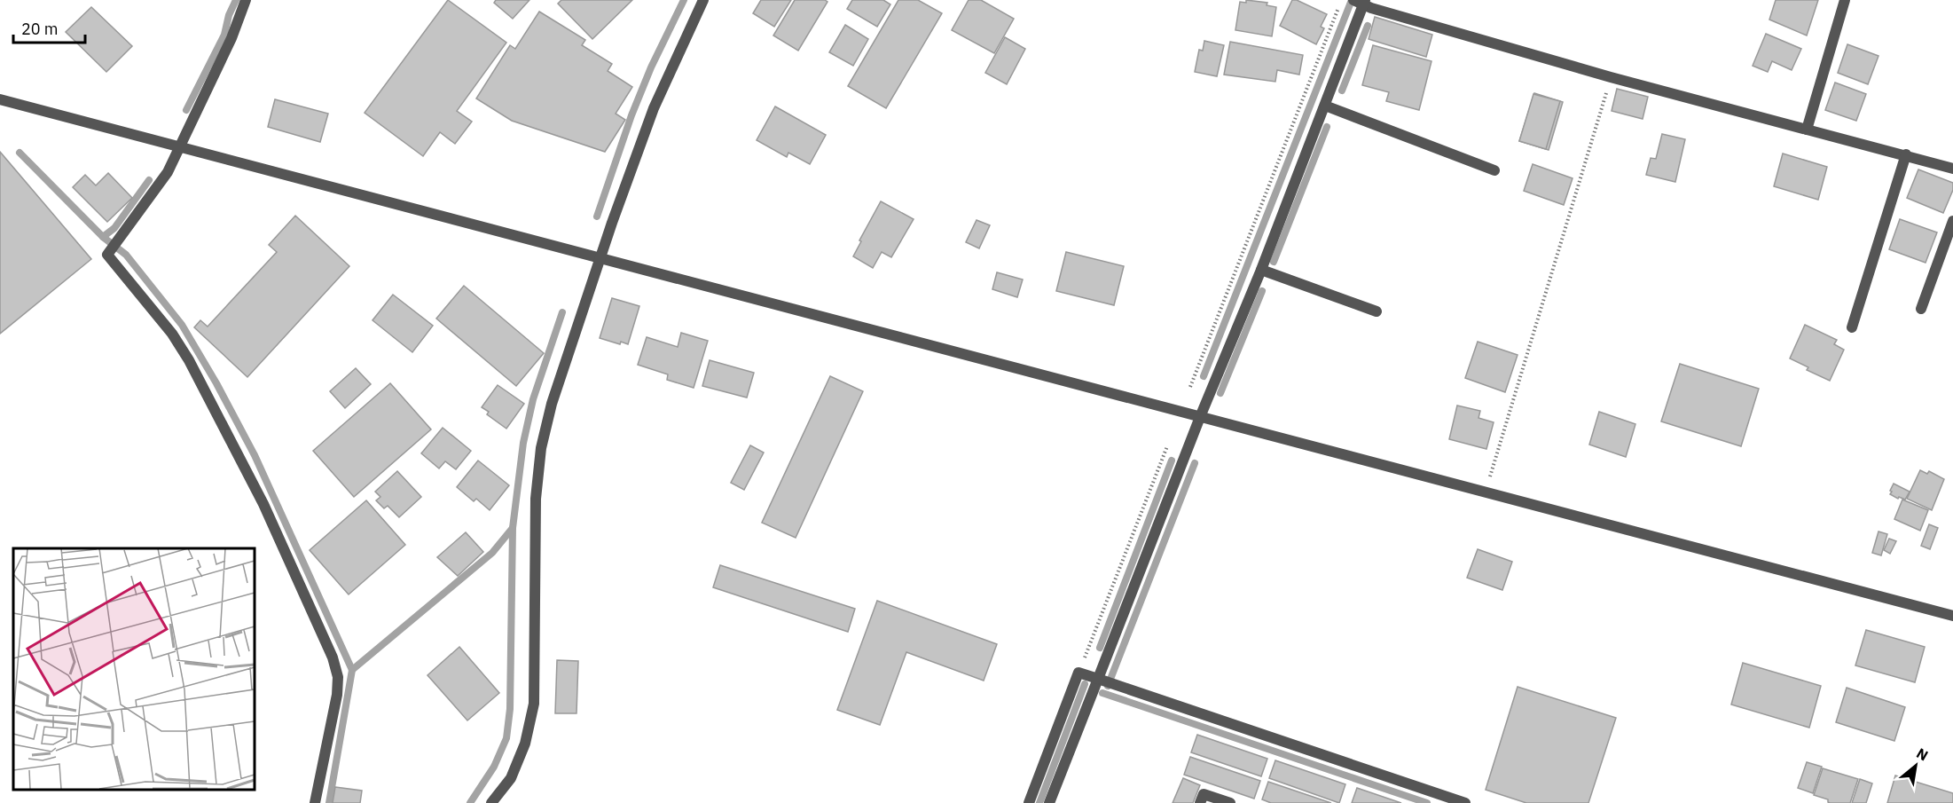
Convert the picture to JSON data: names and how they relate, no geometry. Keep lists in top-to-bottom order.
{
  "scale_bar": "20 m",
  "north": "top right"
}
